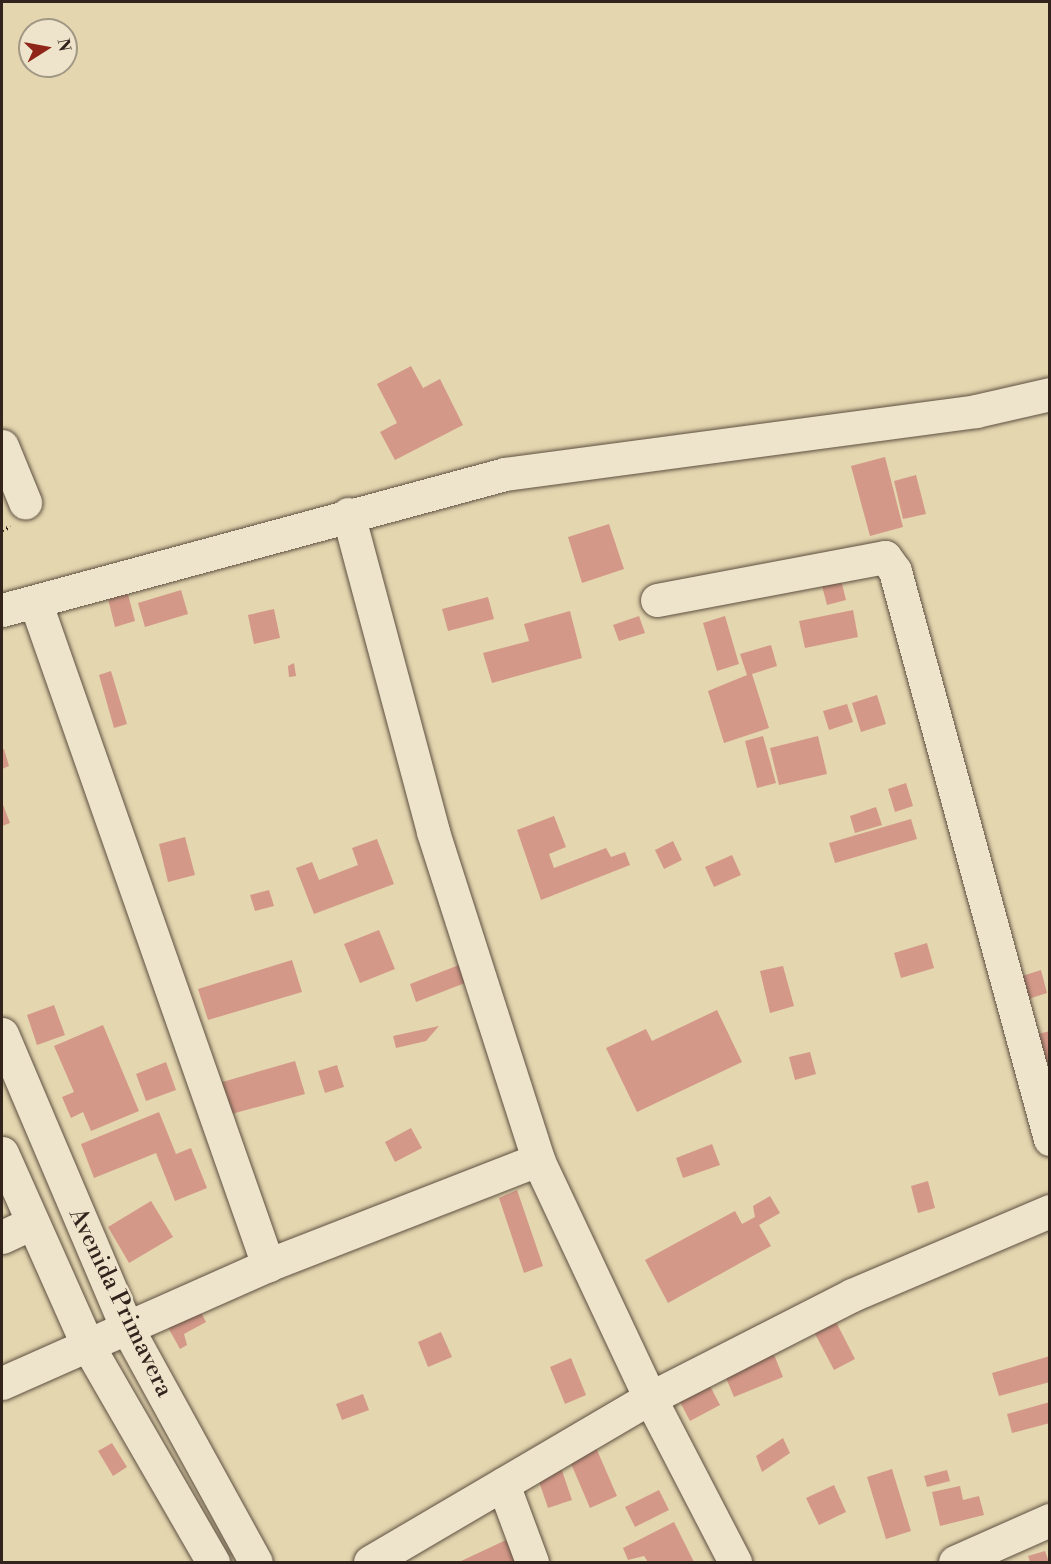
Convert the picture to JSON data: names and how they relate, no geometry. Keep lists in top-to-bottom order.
{
  "streets": {
    "street": ["Avenida Primavera"]
  },
  "north": "right"
}
